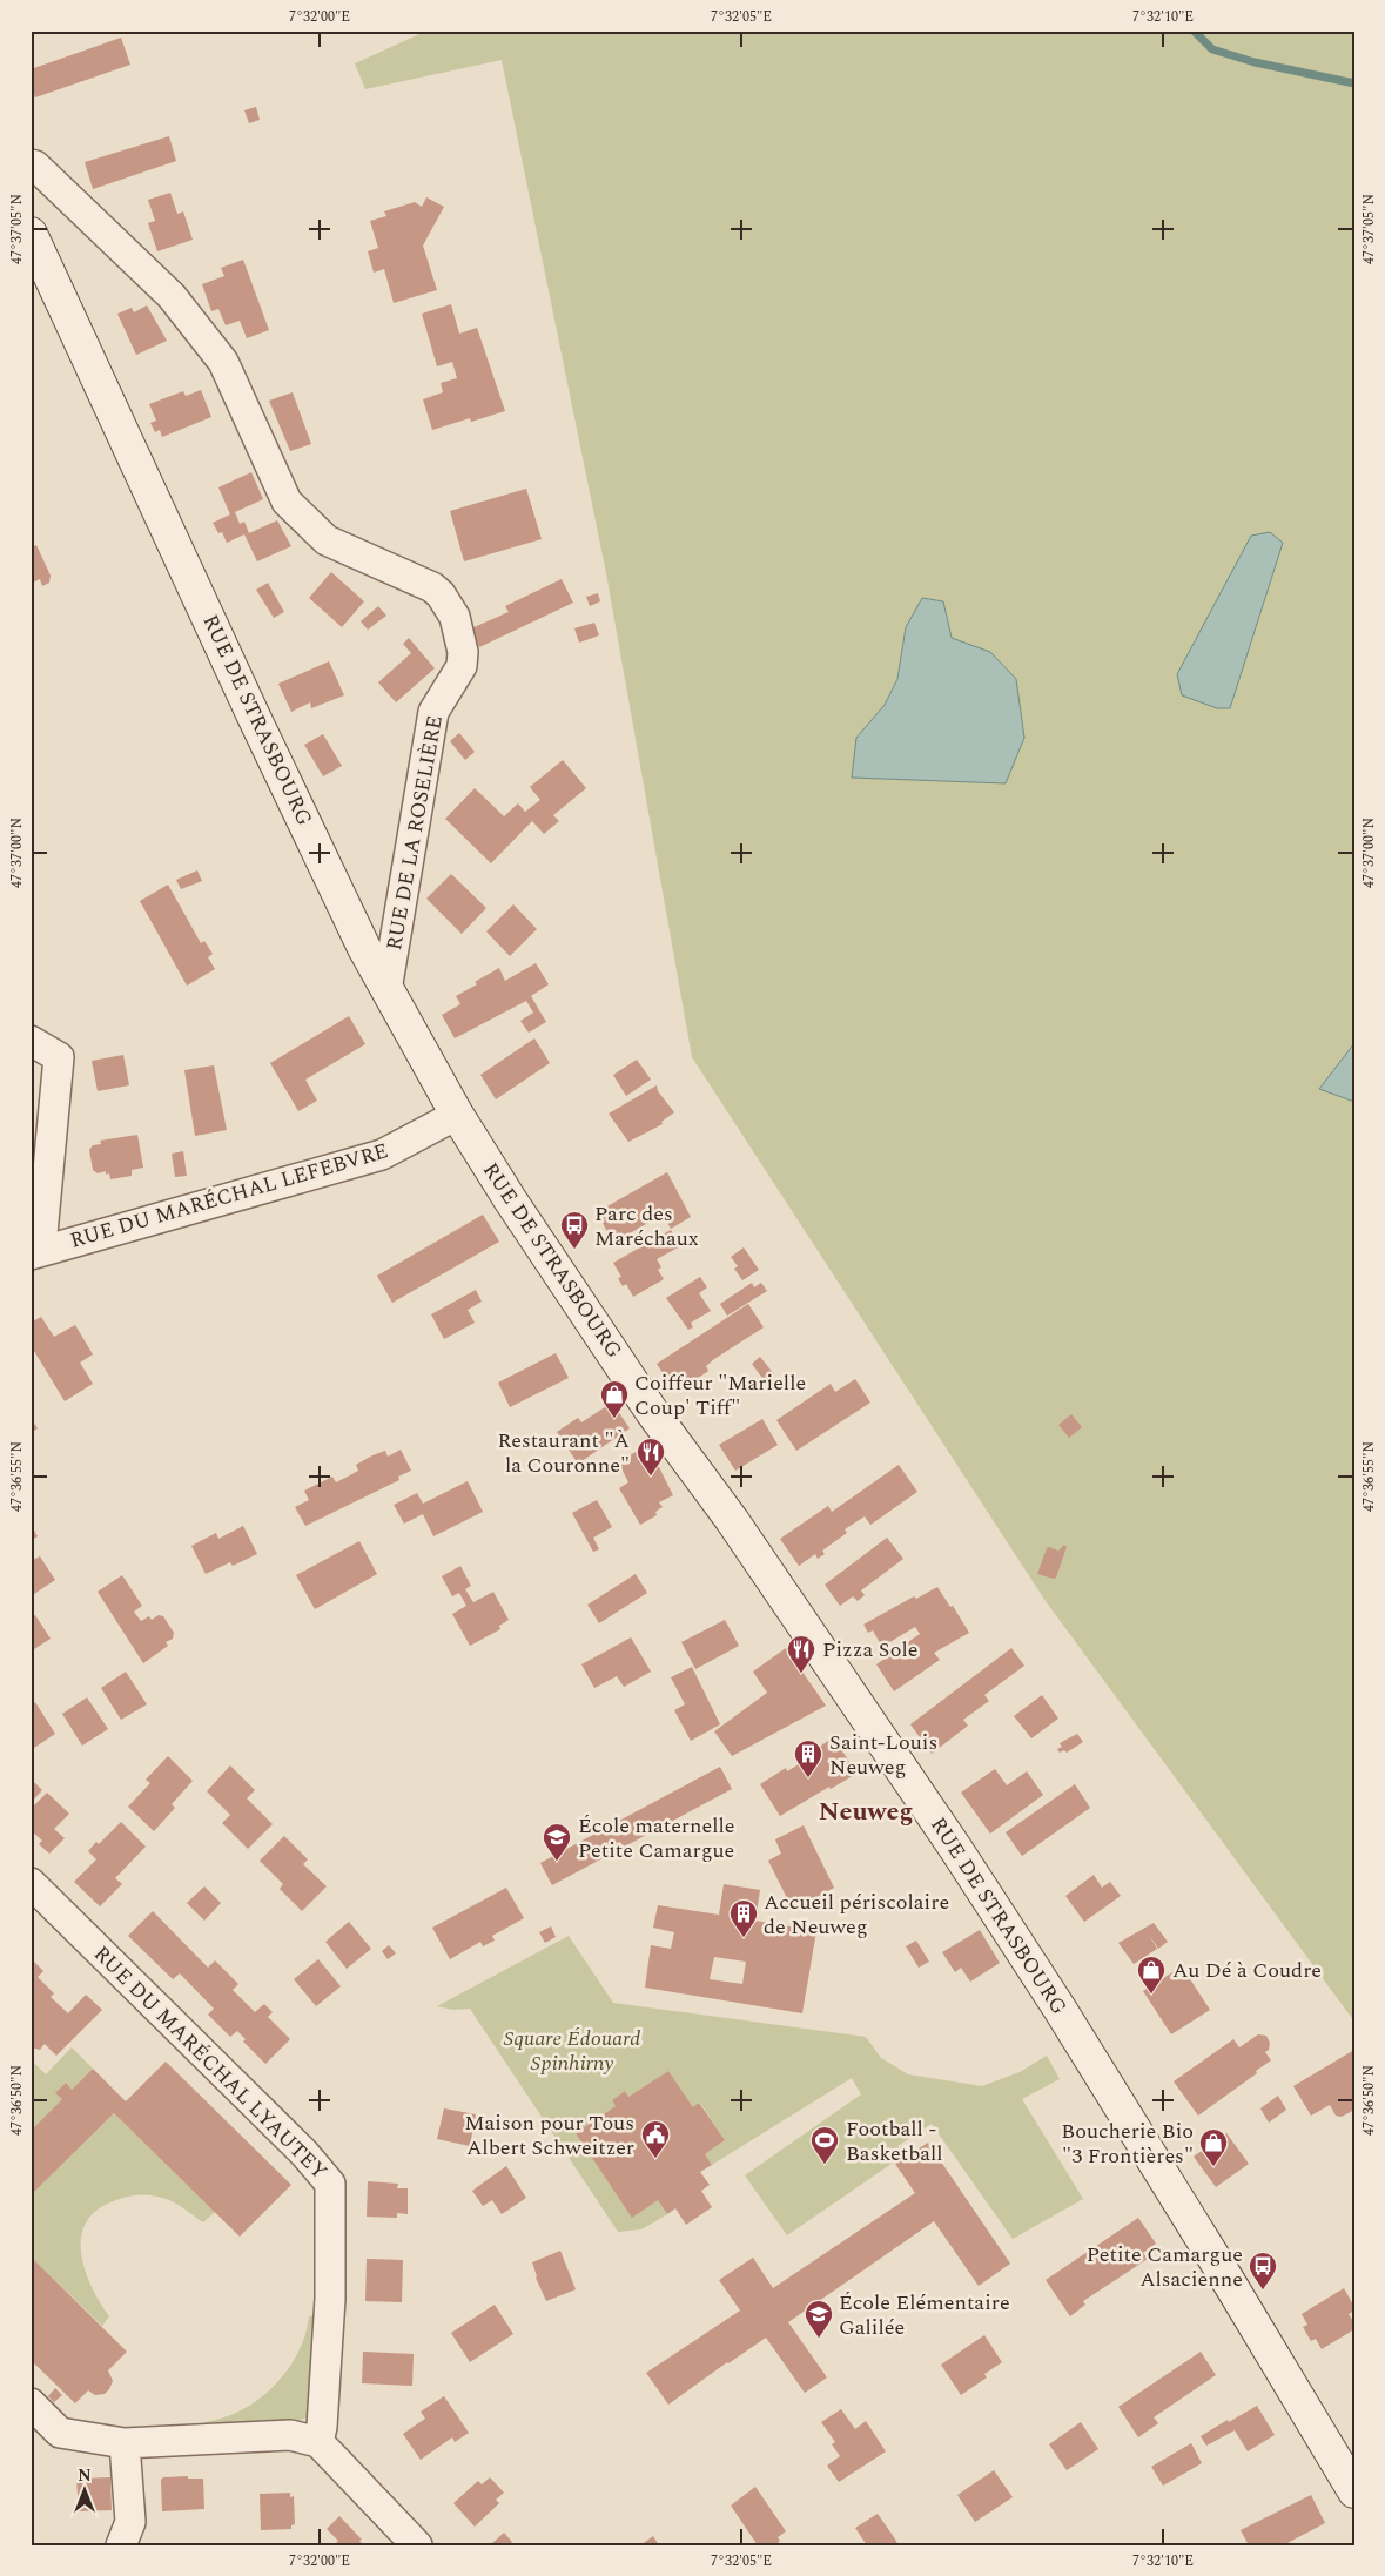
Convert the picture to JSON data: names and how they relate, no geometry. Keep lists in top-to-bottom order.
{
  "streets": {
    "main road": ["RUE DE STRASBOURG"],
    "street": ["RUE DE LA ROSELIÈRE", "RUE DU MARÉCHAL LEFEBVRE", "RUE DU MARÉCHAL LYAUTEY"]
  },
  "crossings": [
    ["RUE DE STRASBOURG", "RUE DE LA ROSELIÈRE"],
    ["RUE DE STRASBOURG", "RUE DU MARÉCHAL LEFEBVRE"]
  ],
  "districts": ["Neuweg"],
  "parks": ["Square Édouard Spinhirny"],
  "places": {
    "bus stop": ["Parc des Maréchaux", "Petite Camargue Alsacienne"],
    "shop": ["Coiffeur \"Marielle Coup' Tiff\"", "Au Dé à Coudre", "Boucherie Bio \"3 Frontières\""],
    "restaurant": ["Restaurant \"À la Couronne\"", "Pizza Sole"],
    "building": ["Saint-Louis Neuweg", "Accueil périscolaire de Neuweg"],
    "school or university": ["École maternelle Petite Camargue", "École Elémentaire Galilée"],
    "public building": ["Maison pour Tous Albert Schweitzer"],
    "sports": ["Football - Basketball"]
  },
  "north": "top",
  "coordinates": [
    "7°32'00\"E",
    "7°32'05\"E",
    "7°32'10\"E",
    "47°37'05\"N",
    "47°37'00\"N",
    "47°36'55\"N",
    "47°36'50\"N"
  ]
}
